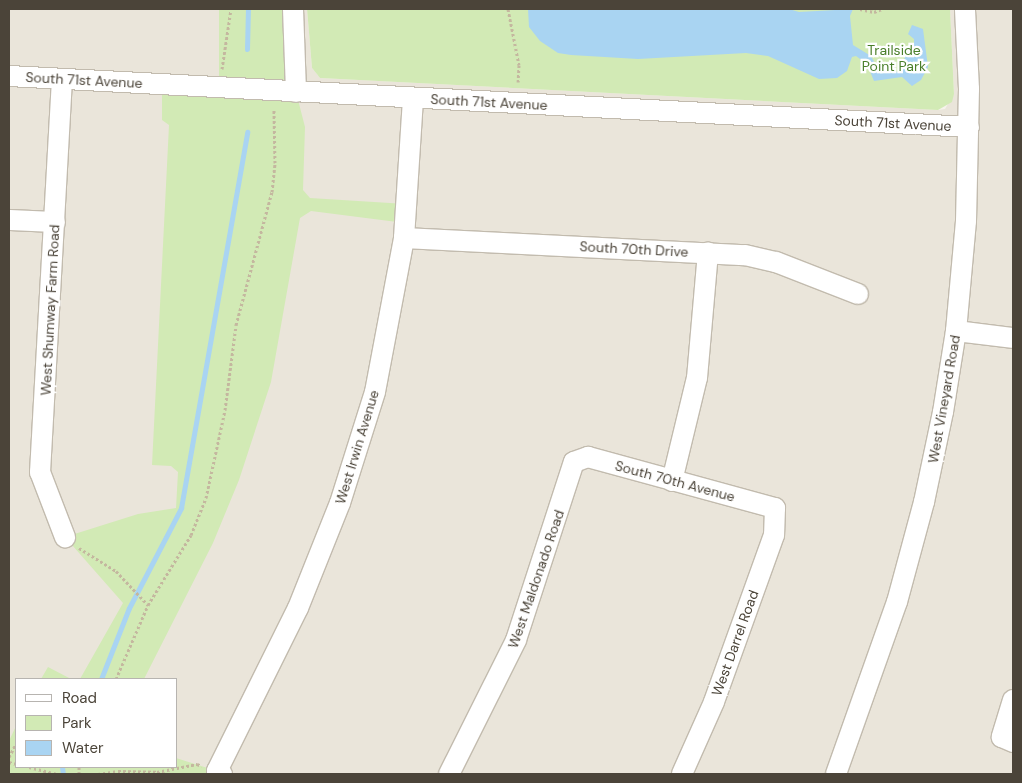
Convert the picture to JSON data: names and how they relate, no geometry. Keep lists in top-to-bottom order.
{
  "streets": {
    "street": [
      "South 71st Avenue",
      "South 70th Drive",
      "West Shumway Farm Road",
      "West Vineyard Road",
      "West Irwin Avenue",
      "South 70th Avenue",
      "West Maldonado Road",
      "West Darrel Road"
    ]
  },
  "crossings": [
    ["South 71st Avenue", "West Shumway Farm Road"],
    ["South 71st Avenue", "West Vineyard Road"],
    ["South 71st Avenue", "West Irwin Avenue"],
    ["South 70th Drive", "West Irwin Avenue"],
    ["South 70th Avenue", "West Maldonado Road"],
    ["South 70th Avenue", "West Darrel Road"]
  ],
  "parks": ["Trailside Point Park"],
  "legend": ["Road", "Park", "Water"]
}
